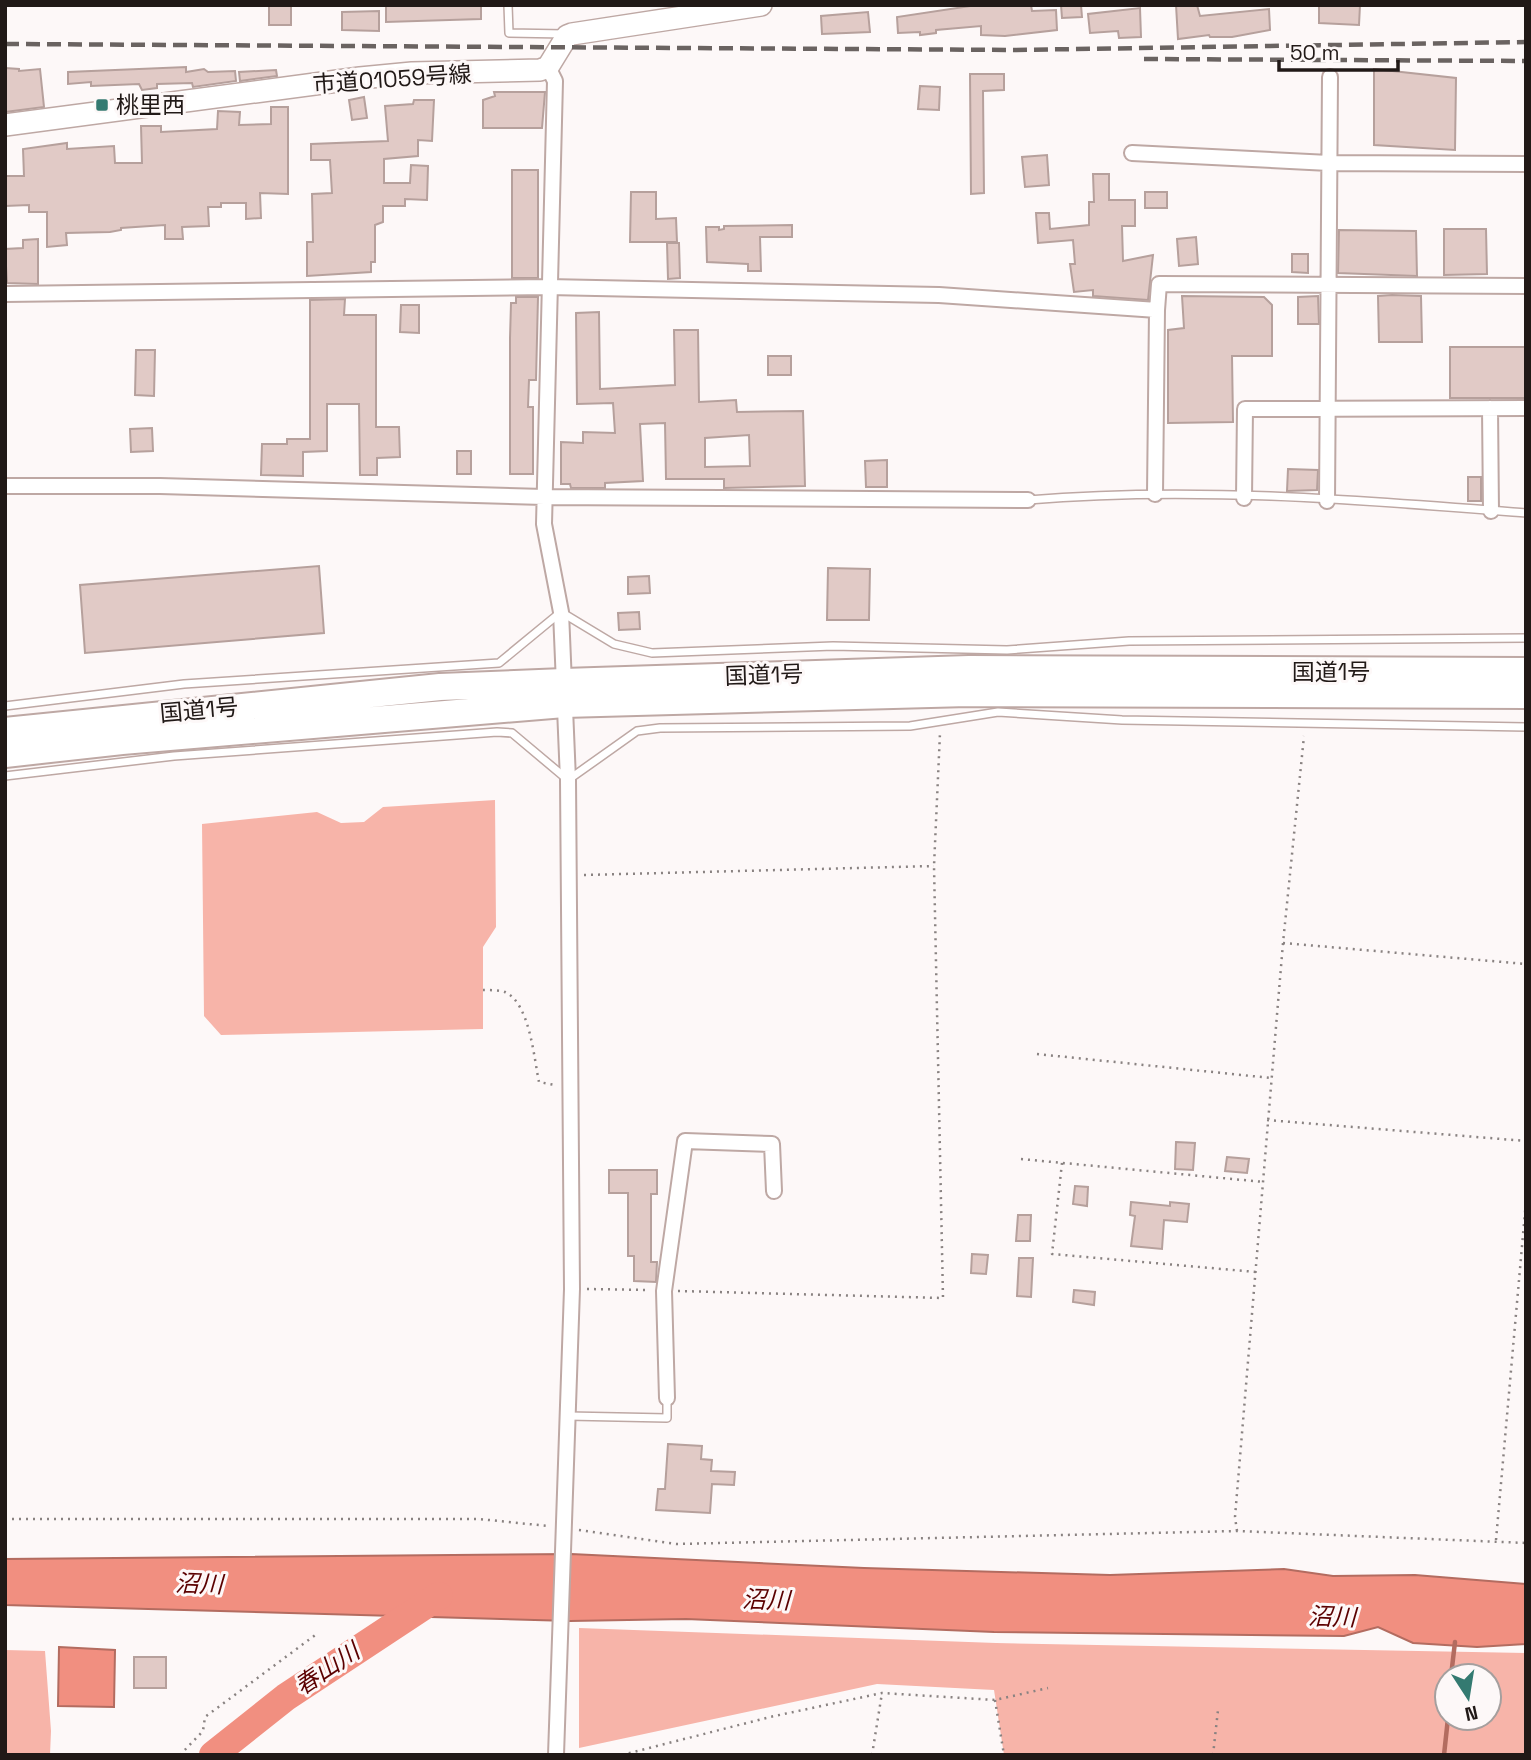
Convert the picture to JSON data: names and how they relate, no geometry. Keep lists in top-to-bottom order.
{
  "streets": {
    "highway": ["国道1号"],
    "street": ["市道01059号線"]
  },
  "water": ["沼川", "春山川"],
  "places": {
    "transit": ["桃里西"]
  },
  "scale_bar": "50 m",
  "north": "bottom"
}
